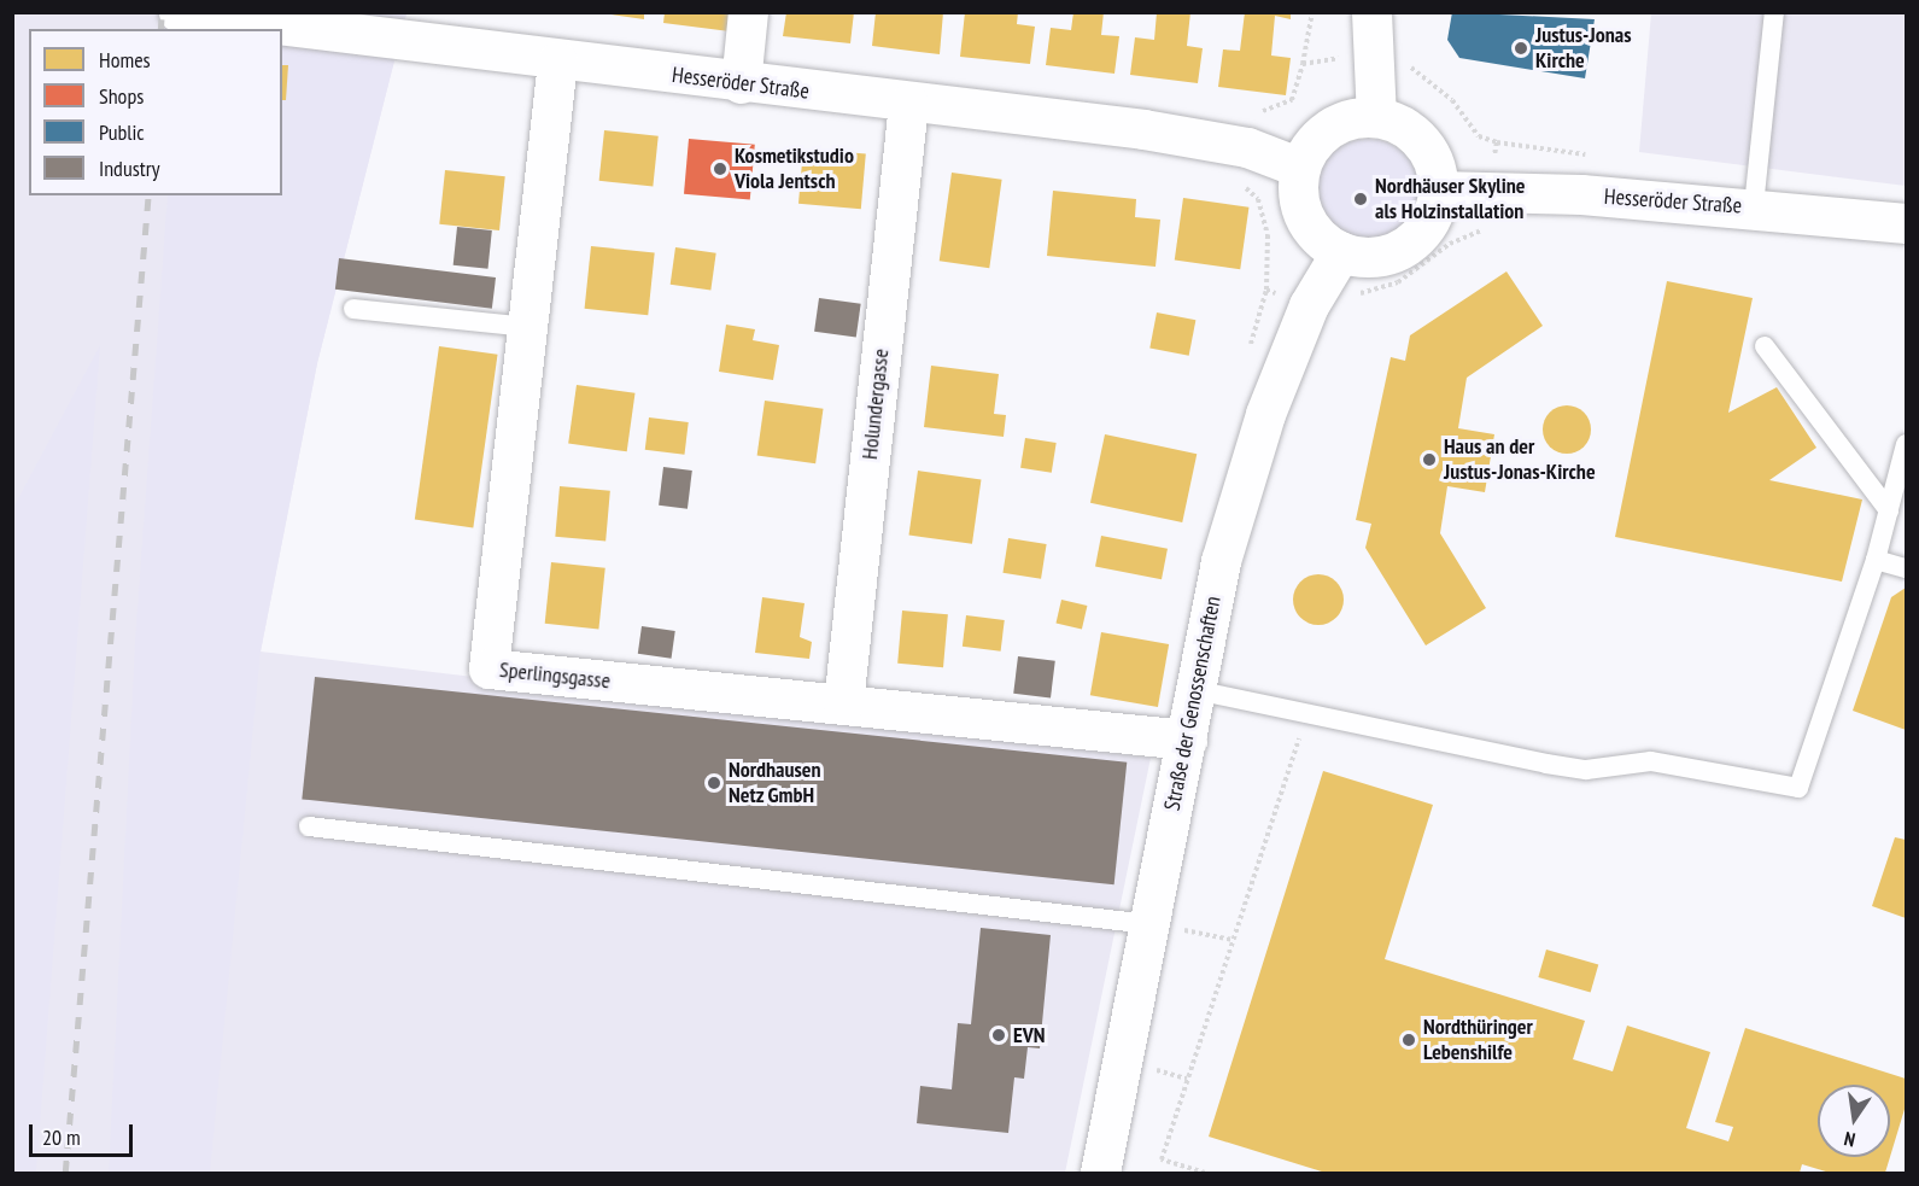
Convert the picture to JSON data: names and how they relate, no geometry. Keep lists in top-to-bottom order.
{
  "streets": {
    "street": [
      "Hesseröder Straße",
      "Holundergasse",
      "Sperlingsgasse",
      "Straße der Genossenschaften"
    ]
  },
  "crossings": [
    ["Hesseröder Straße", "Holundergasse"],
    ["Hesseröder Straße", "Sperlingsgasse"],
    ["Hesseröder Straße", "Straße der Genossenschaften"],
    ["Holundergasse", "Sperlingsgasse"],
    ["Sperlingsgasse", "Straße der Genossenschaften"]
  ],
  "places": [
    "Justus-Jonas Kirche",
    "Kosmetikstudio Viola Jentsch",
    "Nordhäuser Skyline als Holzinstallation",
    "Haus an der Justus-Jonas-Kirche",
    "Nordhausen Netz GmbH",
    "EVN",
    "Nordthüringer Lebenshilfe"
  ],
  "legend": [
    "Homes",
    "Shops",
    "Public",
    "Industry"
  ],
  "scale_bar": "20 m",
  "north": "bottom"
}
